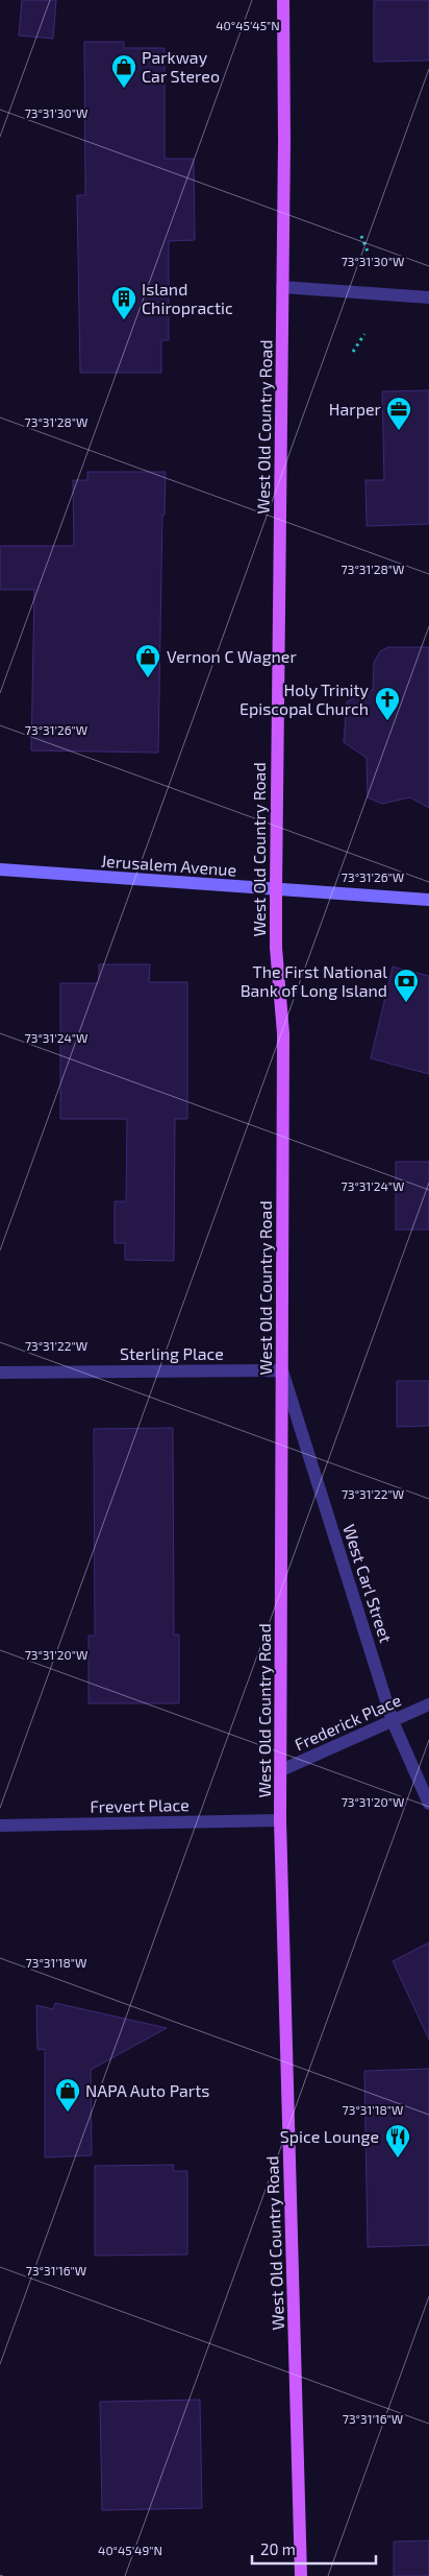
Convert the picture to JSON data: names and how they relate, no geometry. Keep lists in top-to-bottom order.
{
  "streets": {
    "main road": ["West Old Country Road", "Jerusalem Avenue"],
    "street": [
      "Sterling Place",
      "West Carl Street",
      "Frederick Place",
      "Frevert Place"
    ]
  },
  "crossings": [
    ["West Old Country Road", "Jerusalem Avenue"],
    ["West Old Country Road", "Sterling Place"],
    ["West Old Country Road", "West Carl Street"],
    ["West Old Country Road", "Frederick Place"],
    ["West Old Country Road", "Frevert Place"],
    ["Sterling Place", "West Carl Street"],
    ["West Carl Street", "Frederick Place"]
  ],
  "places": {
    "shop": ["Parkway Car Stereo", "Vernon C Wagner", "NAPA Auto Parts"],
    "building": ["Island Chiropractic"],
    "office": ["Harper"],
    "church": ["Holy Trinity Episcopal Church"],
    "bank": ["The First National Bank of Long Island"],
    "restaurant": ["Spice Lounge"]
  },
  "scale_bar": "20 m",
  "coordinates": [
    "40°45'45\"N",
    "73°31'30\"W",
    "73°31'28\"W",
    "73°31'26\"W",
    "73°31'24\"W",
    "73°31'22\"W",
    "73°31'20\"W",
    "73°31'18\"W",
    "73°31'16\"W",
    "40°45'49\"N"
  ]
}
